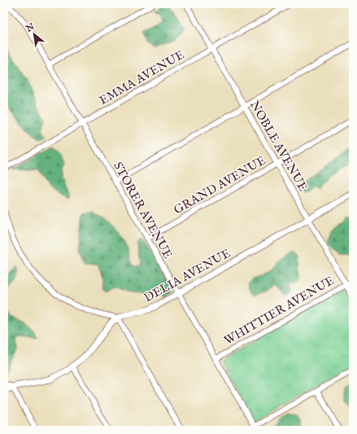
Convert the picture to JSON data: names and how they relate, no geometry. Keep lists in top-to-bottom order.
{
  "streets": {
    "street": [
      "EMMA AVENUE",
      "NOBLE AVENUE",
      "GRAND AVENUE",
      "STORER AVENUE",
      "DELIA AVENUE",
      "WHITTIER AVENUE"
    ]
  },
  "crossings": [
    ["EMMA AVENUE", "NOBLE AVENUE"],
    ["EMMA AVENUE", "STORER AVENUE"],
    ["NOBLE AVENUE", "GRAND AVENUE"],
    ["NOBLE AVENUE", "DELIA AVENUE"],
    ["NOBLE AVENUE", "WHITTIER AVENUE"],
    ["GRAND AVENUE", "STORER AVENUE"],
    ["STORER AVENUE", "DELIA AVENUE"],
    ["STORER AVENUE", "WHITTIER AVENUE"]
  ],
  "north": "top left"
}
